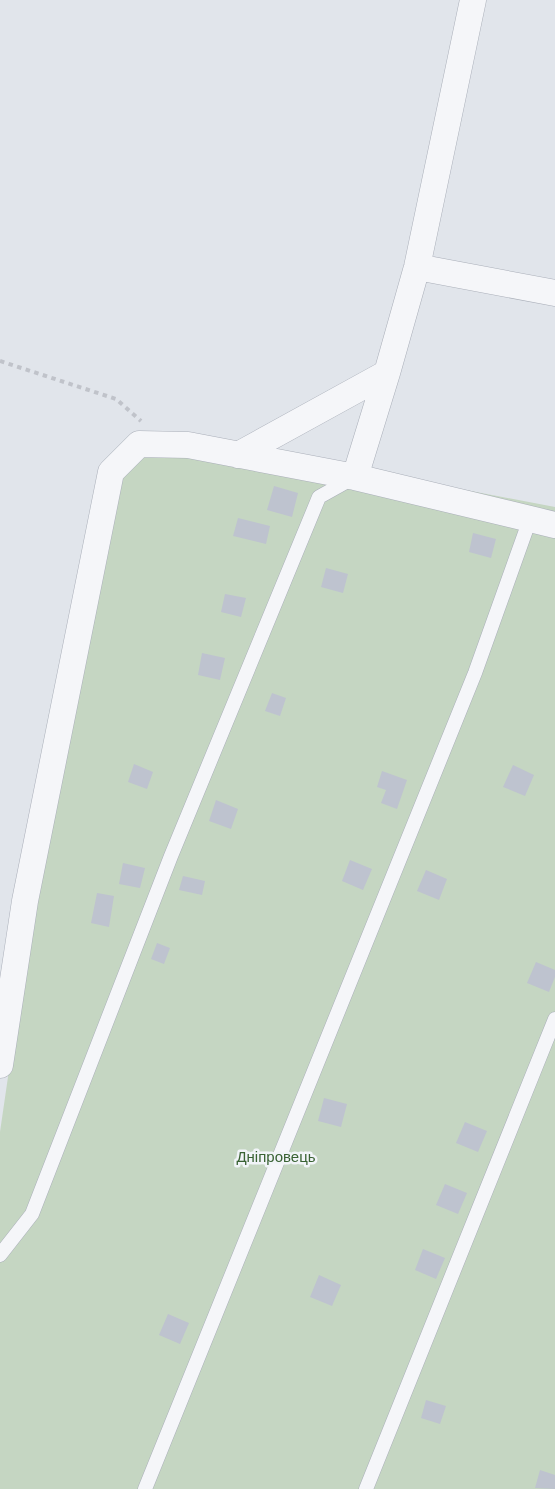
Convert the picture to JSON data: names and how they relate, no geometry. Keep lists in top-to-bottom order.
{
  "parks": ["Дніпровець"]
}
